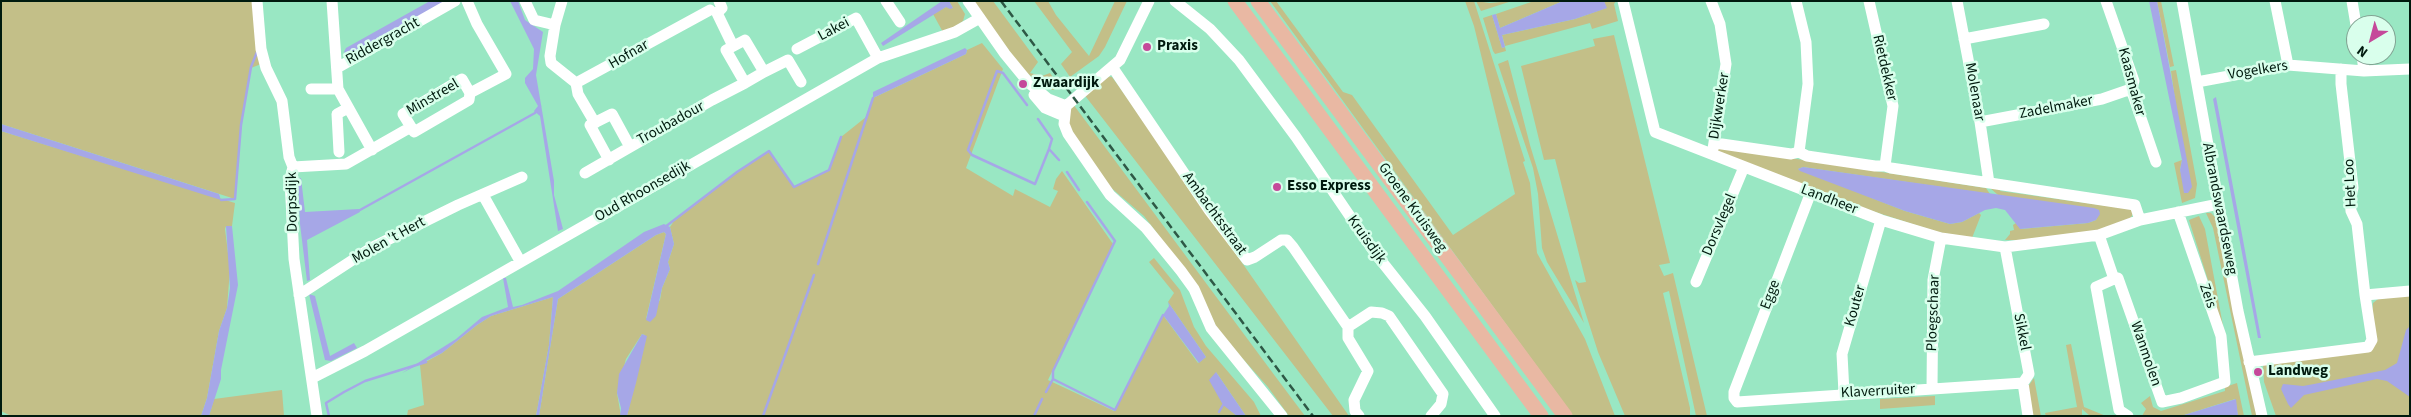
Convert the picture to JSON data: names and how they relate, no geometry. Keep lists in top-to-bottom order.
{
  "streets": {
    "main road": ["Groene Kruisweg"],
    "street": [
      "Lakei",
      "Riddergracht",
      "Hofnar",
      "Rietdekker",
      "Vogelkers",
      "Kaasmaker",
      "Molenaar",
      "Minstreel",
      "Dijkwerker",
      "Zadelmaker",
      "Troubadour",
      "Het Loo",
      "Oud Rhoonsedijk",
      "Landheer",
      "Dorpsdijk",
      "Albrandswaardseweg",
      "Ambachtsstraat",
      "Dorsvlegel",
      "Kruisdijk",
      "Molen 't Hert",
      "Egge",
      "Zeis",
      "Kouter",
      "Ploegschaar",
      "Sikkel",
      "Wanmolen",
      "Klaverruiter"
    ]
  },
  "crossings": [
    ["Lakei", "Oud Rhoonsedijk"],
    ["Rietdekker", "Landheer"],
    ["Vogelkers", "Het Loo"],
    ["Vogelkers", "Albrandswaardseweg"],
    ["Kaasmaker", "Zadelmaker"],
    ["Molenaar", "Zadelmaker"],
    ["Molenaar", "Landheer"],
    ["Minstreel", "Dorpsdijk"],
    ["Dijkwerker", "Landheer"],
    ["Het Loo", "Albrandswaardseweg"],
    ["Oud Rhoonsedijk", "Dorpsdijk"],
    ["Landheer", "Albrandswaardseweg"],
    ["Landheer", "Dorsvlegel"],
    ["Landheer", "Egge"],
    ["Landheer", "Zeis"],
    ["Landheer", "Kouter"],
    ["Landheer", "Ploegschaar"],
    ["Landheer", "Sikkel"],
    ["Landheer", "Wanmolen"],
    ["Dorpsdijk", "Molen 't Hert"],
    ["Egge", "Klaverruiter"],
    ["Zeis", "Wanmolen"],
    ["Kouter", "Klaverruiter"],
    ["Ploegschaar", "Klaverruiter"],
    ["Sikkel", "Klaverruiter"]
  ],
  "places": [
    "Praxis",
    "Zwaardijk",
    "Esso Express",
    "Landweg"
  ],
  "north": "bottom left"
}
